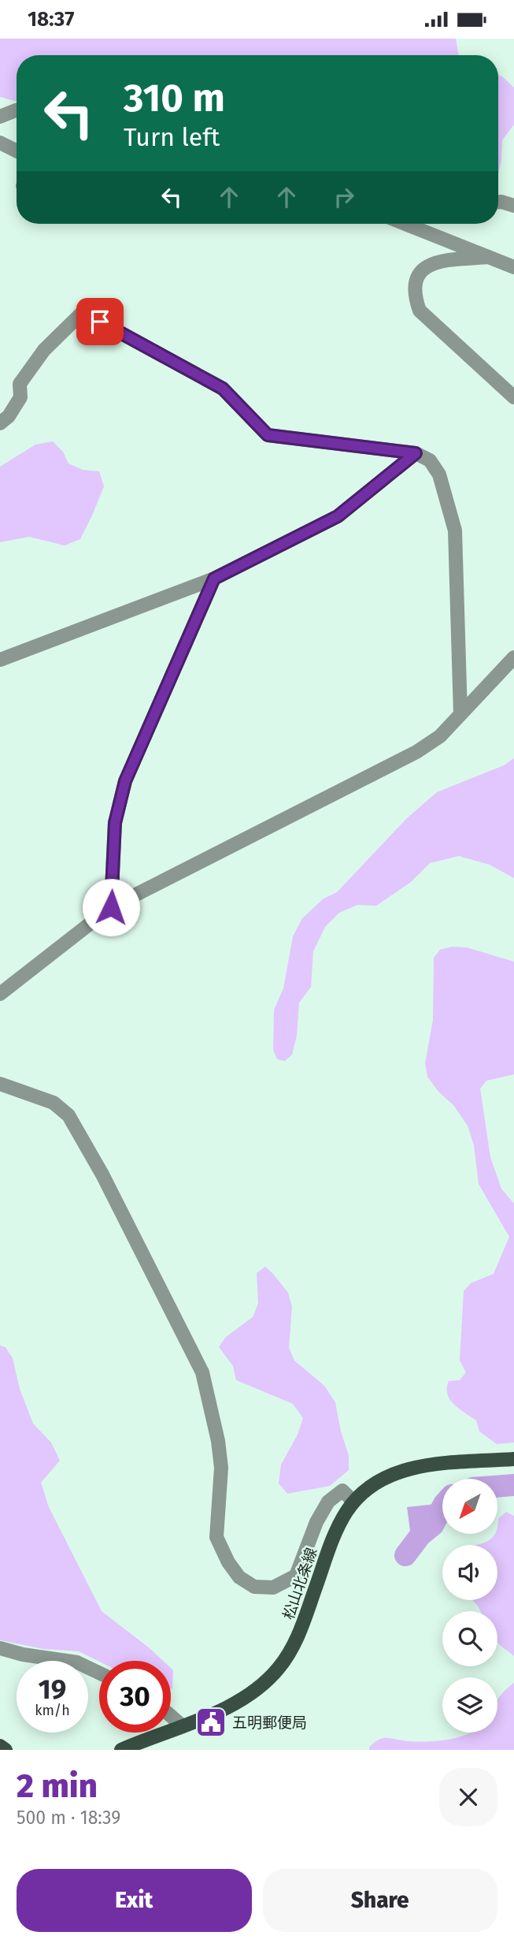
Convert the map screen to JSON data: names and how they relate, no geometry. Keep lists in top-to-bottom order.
{
  "streets": {
    "main road": ["松山北条線"]
  },
  "places": {
    "public building": ["五明郵便局"]
  },
  "north": "bottom left",
  "page": {
    "status": "18:37",
    "turn": ["310 m", "Turn left"],
    "speed": "19 km/h",
    "limit": "30",
    "heading": ["2 min", "500 m · 18:39"],
    "buttons": ["Exit", "Share"]
  }
}
